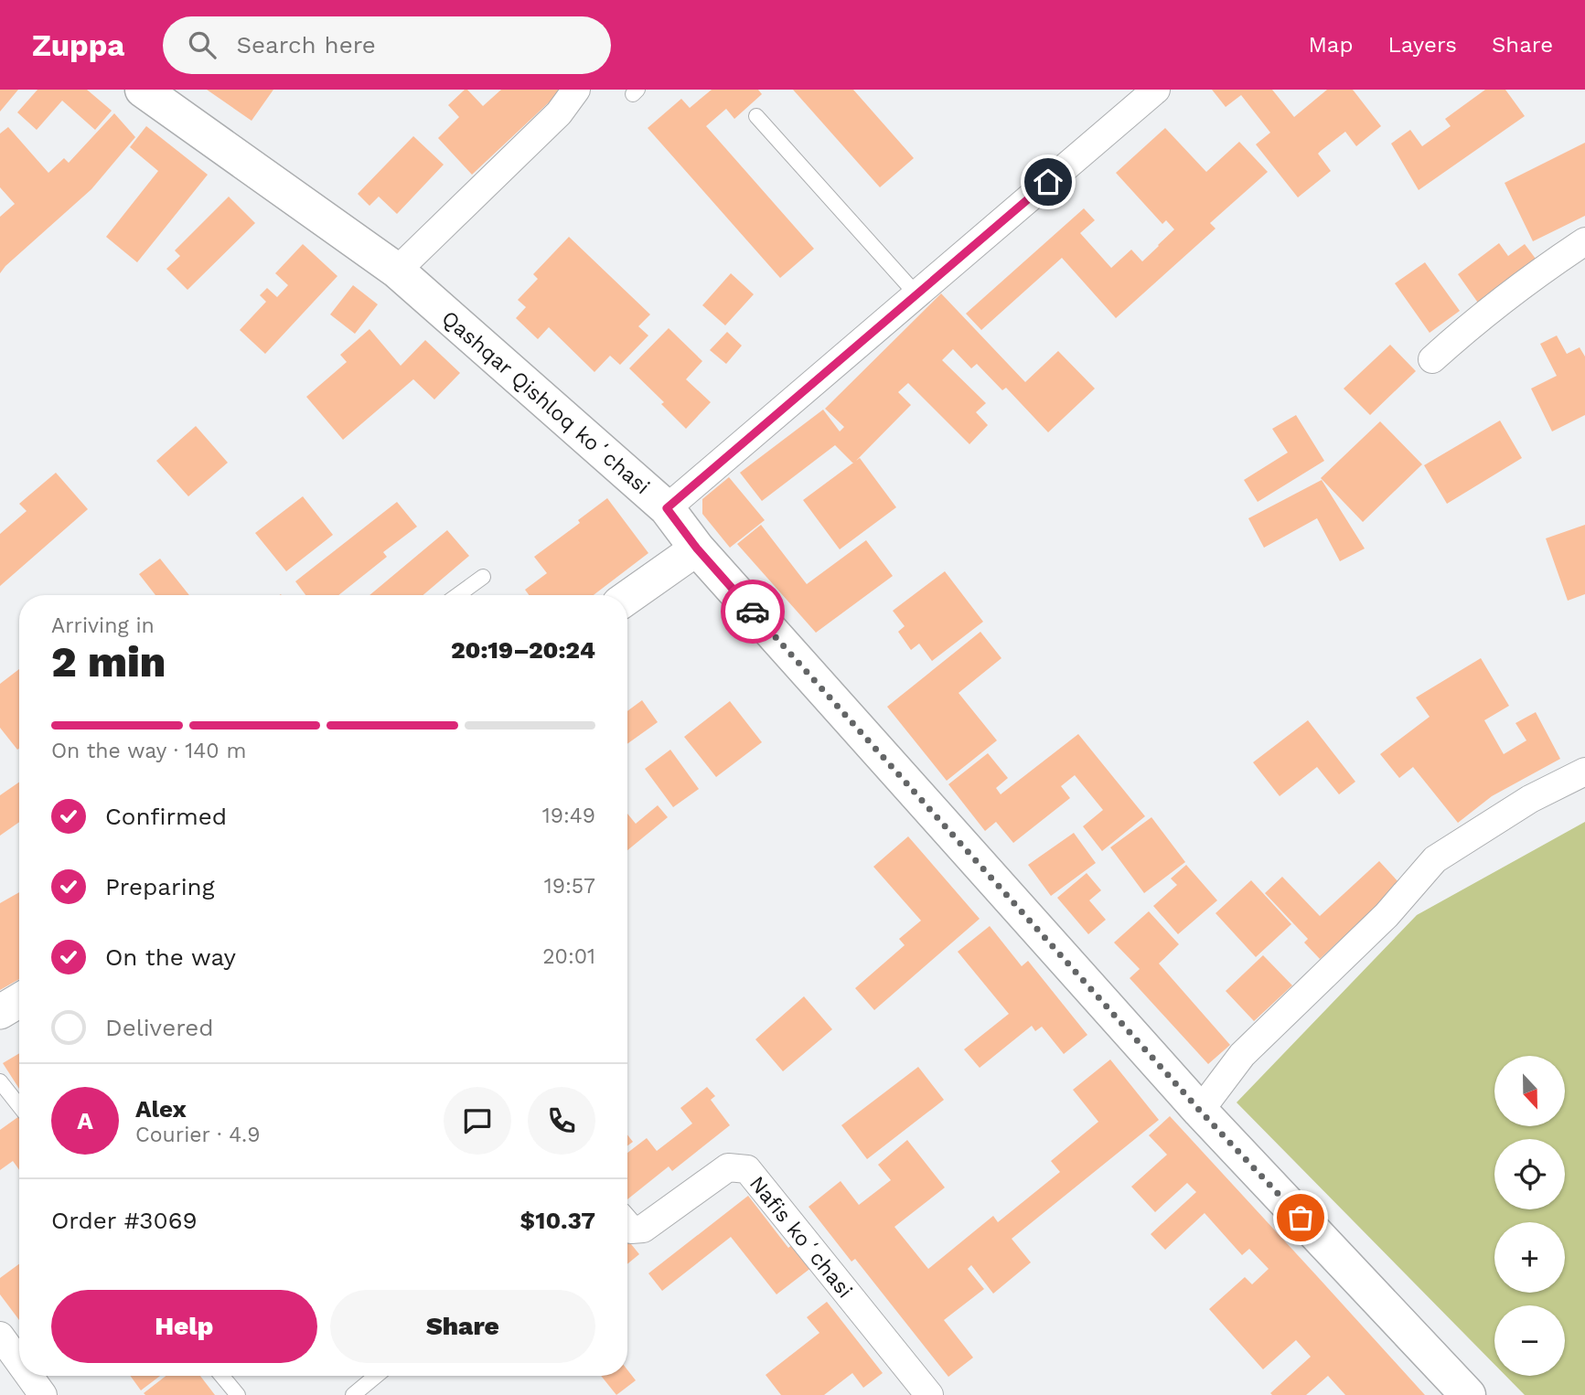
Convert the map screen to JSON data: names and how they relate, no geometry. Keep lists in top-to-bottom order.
{
  "streets": {
    "main road": ["Qashqar Qishloq koʻchasi"],
    "street": ["Nafis koʻchasi"]
  },
  "north": "bottom",
  "page": {
    "header": "Zuppa",
    "search": "Search here",
    "nav": ["Map", "Layers", "Share"],
    "heading": ["2 min", "Arriving in", "20:19–20:24"],
    "panel": [
      "Alex",
      "Courier · 4.9",
      "Order #3069",
      "$10.37"
    ],
    "bar": "On the way · 140 m",
    "list": [
      ["Confirmed", "19:49"],
      ["Preparing", "19:57"],
      ["On the way", "20:01"],
      "Delivered"
    ],
    "map_buttons": ["+", "−"],
    "round": "A",
    "buttons": ["Help", "Share"]
  }
}
